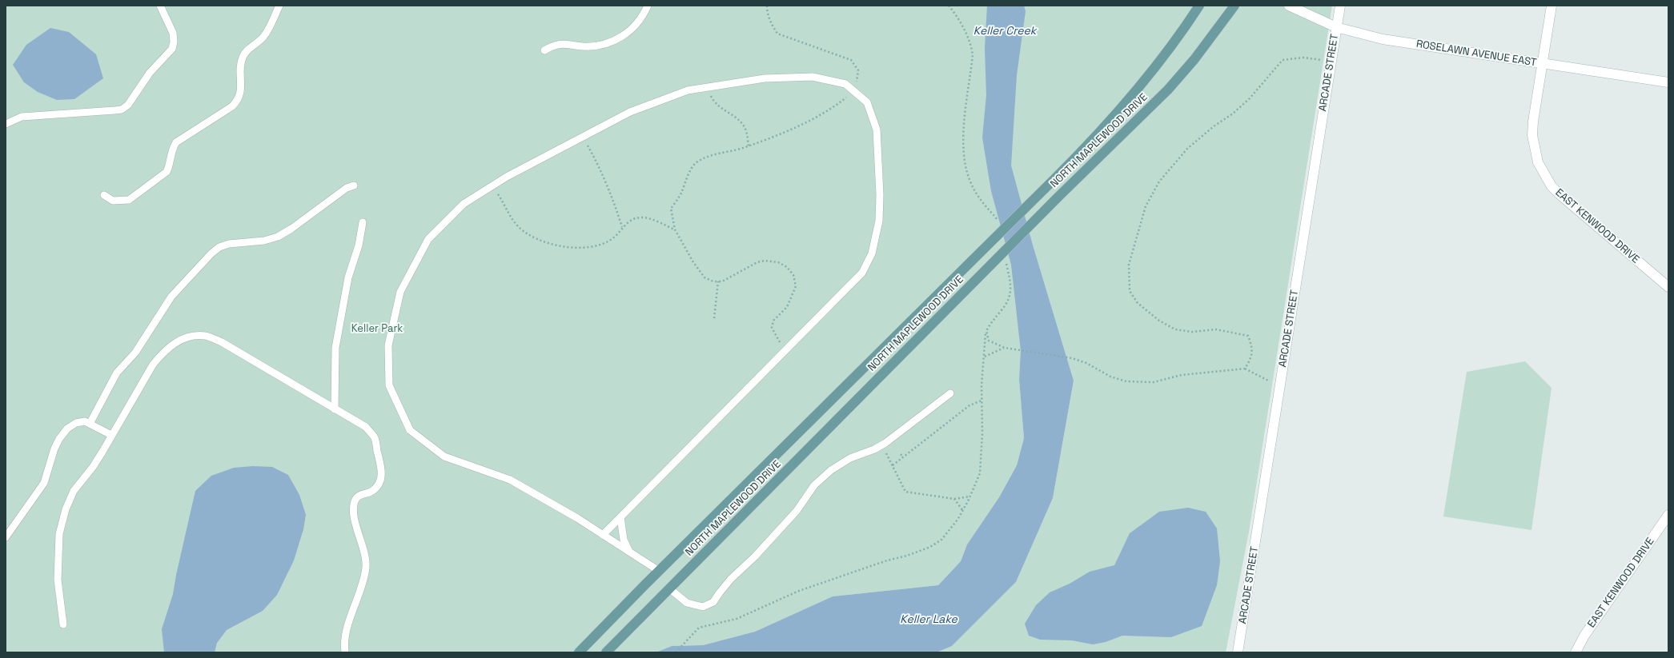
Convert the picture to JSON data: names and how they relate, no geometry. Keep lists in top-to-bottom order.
{
  "streets": {
    "main road": ["NORTH MAPLEWOOD DRIVE"],
    "street": ["ROSELAWN AVENUE EAST", "ARCADE STREET", "EAST KENWOOD DRIVE"]
  },
  "crossings": [
    ["ROSELAWN AVENUE EAST", "ARCADE STREET"],
    ["ROSELAWN AVENUE EAST", "EAST KENWOOD DRIVE"]
  ],
  "water": ["Keller Creek", "Keller Lake"],
  "parks": ["Keller Park"]
}
